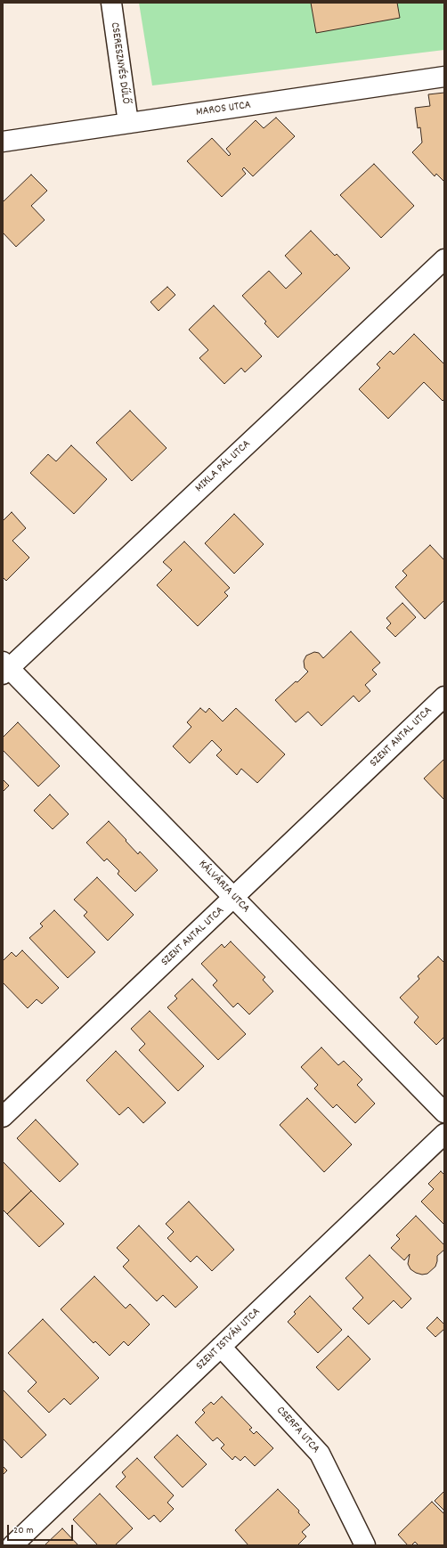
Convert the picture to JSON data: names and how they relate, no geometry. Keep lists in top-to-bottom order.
{
  "streets": {
    "street": [
      "CSERESZNYÉS DŰLŐ",
      "MAROS UTCA",
      "MIKLA PÁL UTCA",
      "SZENT ANTAL UTCA",
      "KÁLVÁRIA UTCA",
      "SZENT ISTVÁN UTCA",
      "CSERFA UTCA"
    ]
  },
  "crossings": [
    ["CSERESZNYÉS DŰLŐ", "MAROS UTCA"],
    ["MIKLA PÁL UTCA", "KÁLVÁRIA UTCA"],
    ["SZENT ANTAL UTCA", "KÁLVÁRIA UTCA"],
    ["SZENT ISTVÁN UTCA", "CSERFA UTCA"]
  ],
  "scale_bar": "20 m"
}
